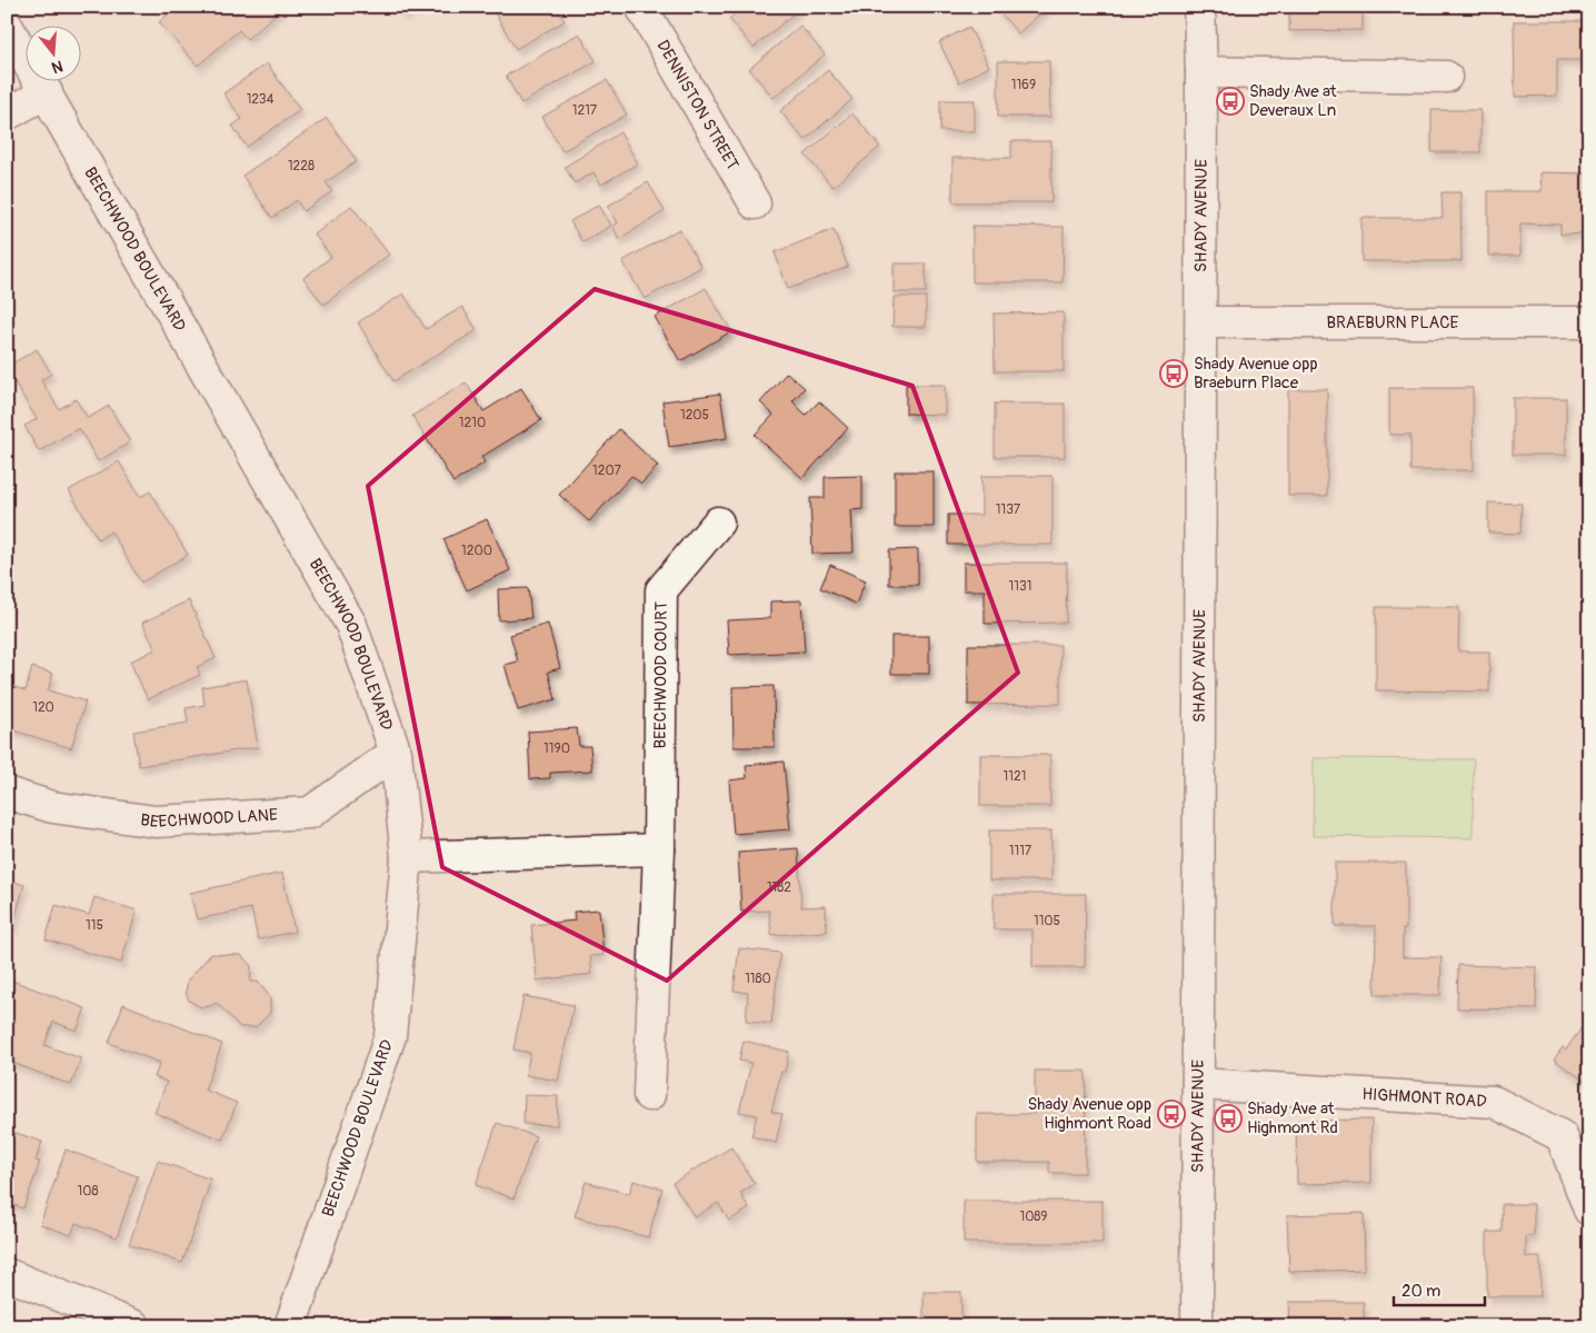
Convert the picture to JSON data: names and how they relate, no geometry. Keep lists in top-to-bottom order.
{
  "streets": {
    "street": [
      "DENNISTON STREET",
      "SHADY AVENUE",
      "BEECHWOOD BOULEVARD",
      "BRAEBURN PLACE",
      "BEECHWOOD COURT",
      "BEECHWOOD LANE",
      "HIGHMONT ROAD"
    ]
  },
  "crossings": [
    ["SHADY AVENUE", "BRAEBURN PLACE"],
    ["SHADY AVENUE", "HIGHMONT ROAD"],
    ["BEECHWOOD BOULEVARD", "BEECHWOOD LANE"]
  ],
  "places": {
    "bus stop": [
      "Shady Ave at Deveraux Ln",
      "Shady Avenue opp Braeburn Place",
      "Shady Avenue opp Highmont Road",
      "Shady Ave at Highmont Rd"
    ]
  },
  "house_numbers": [
    "1169",
    "1234",
    "1217",
    "1228",
    "1205",
    "1210",
    "1207",
    "1137",
    "1200",
    "1131",
    "120",
    "1190",
    "1121",
    "1117",
    "1182",
    "1105",
    "115",
    "1180",
    "108",
    "1089"
  ],
  "scale_bar": "20 m",
  "north": "bottom"
}
